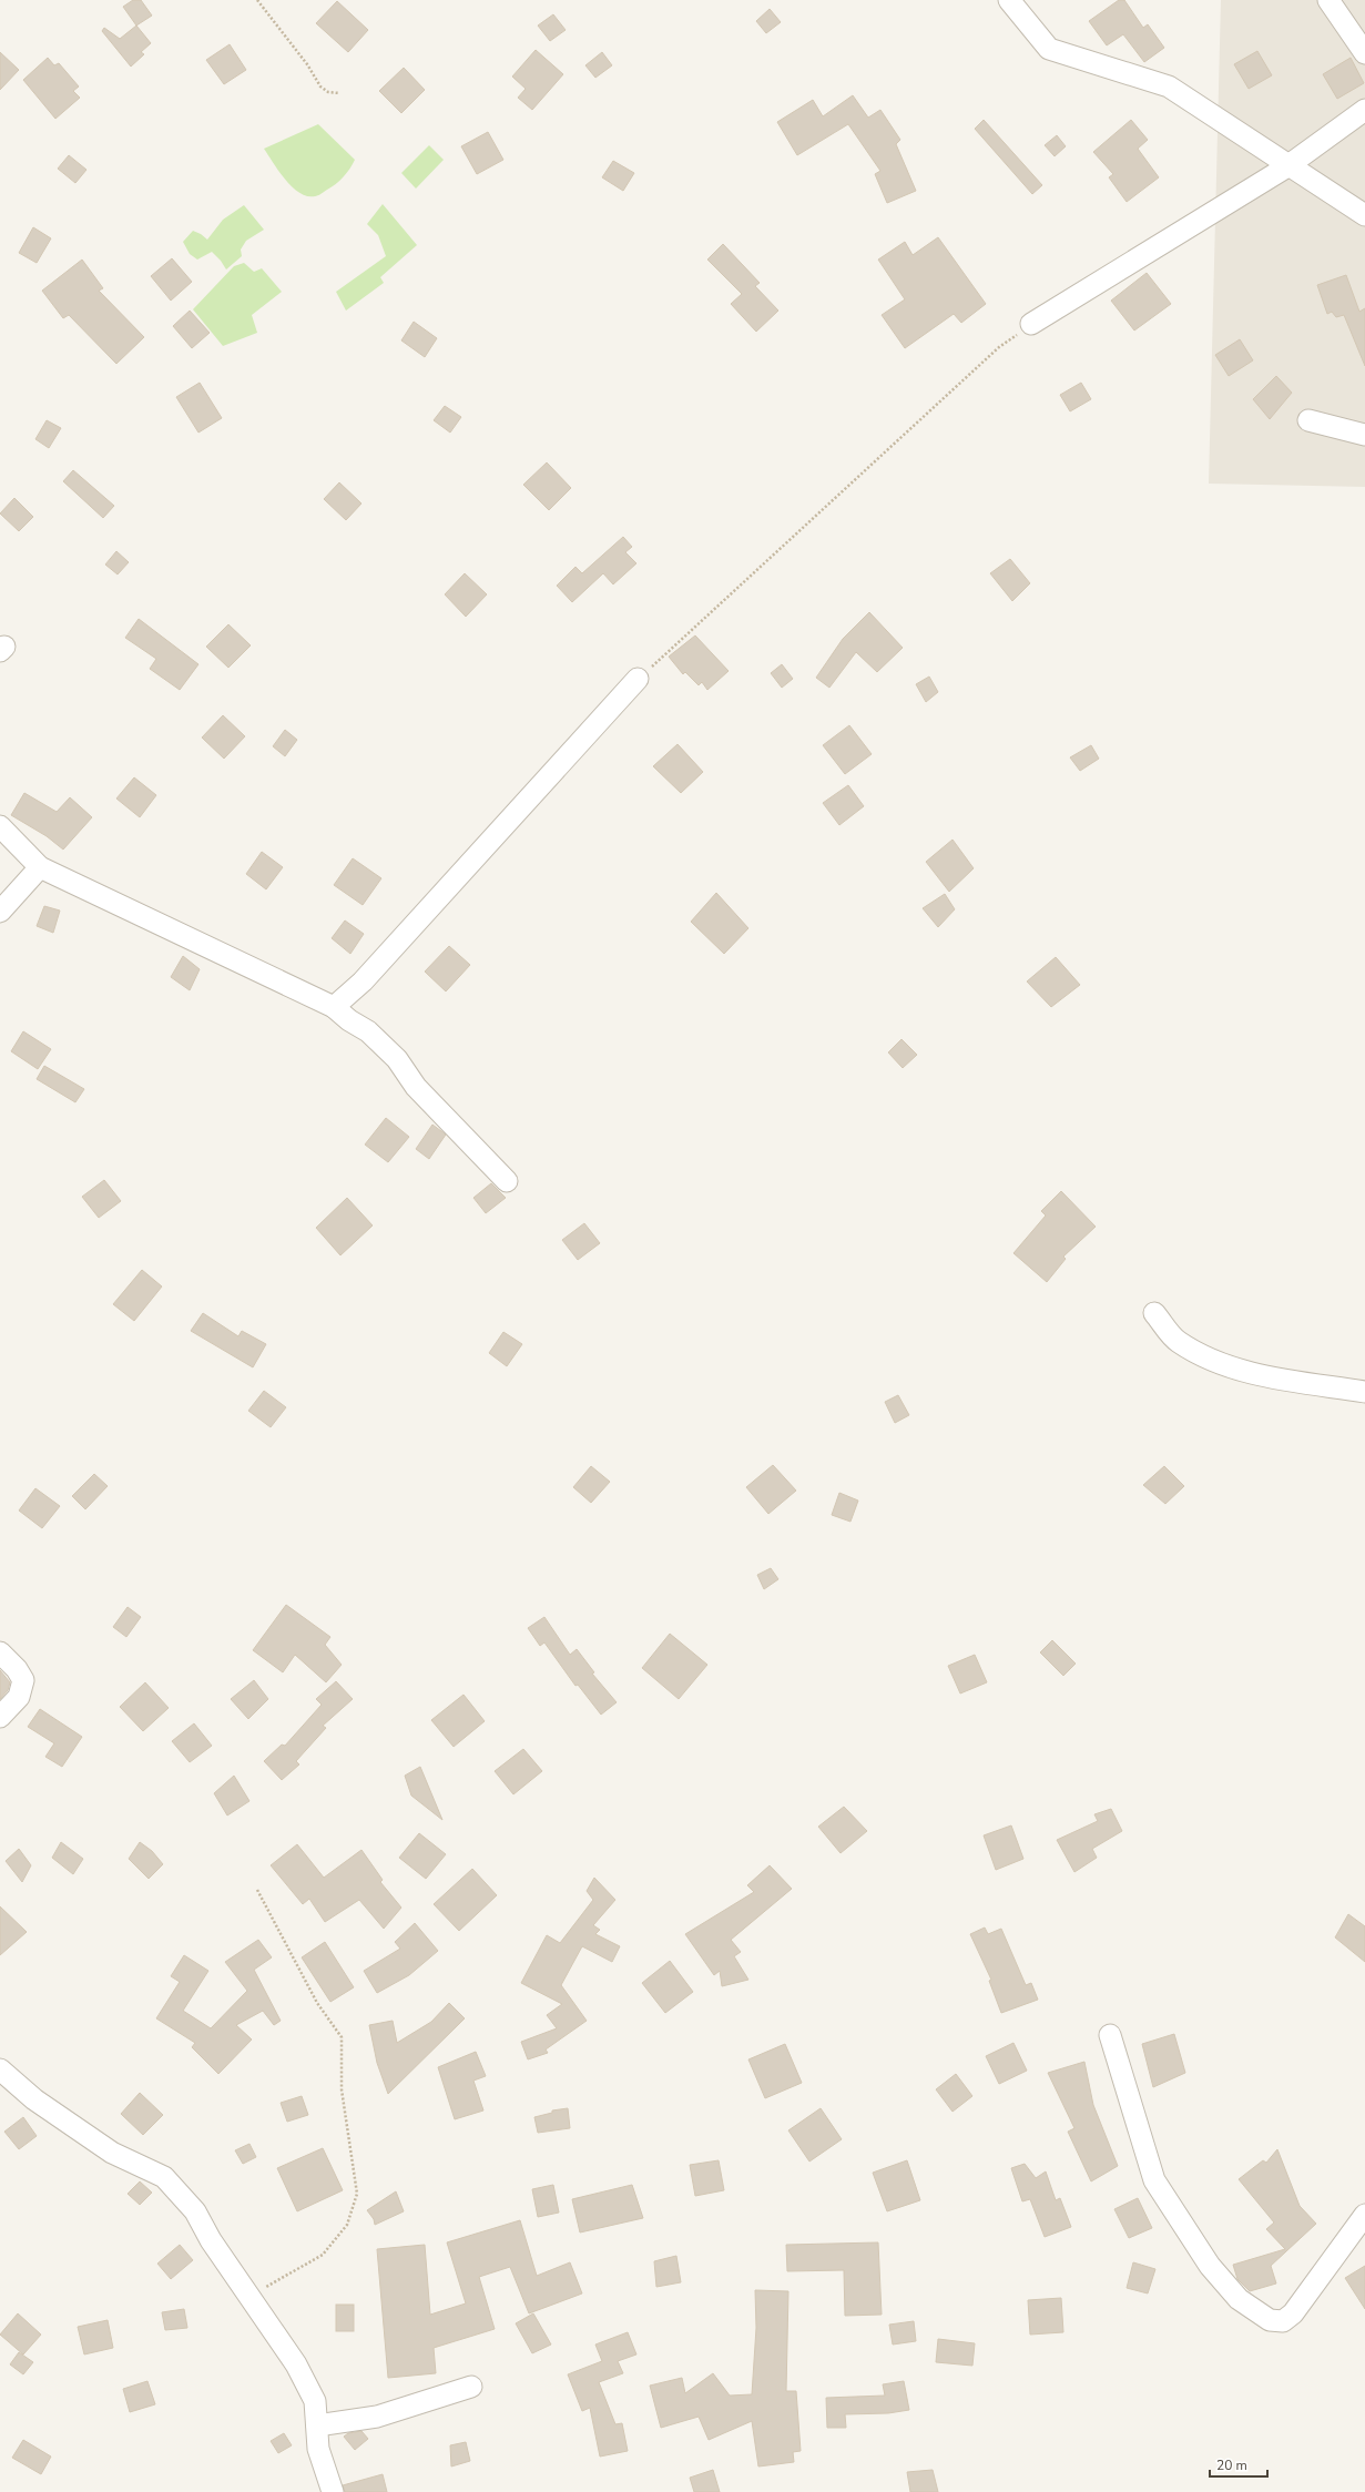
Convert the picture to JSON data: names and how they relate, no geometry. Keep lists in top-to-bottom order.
{
  "scale_bar": "20 m"
}
